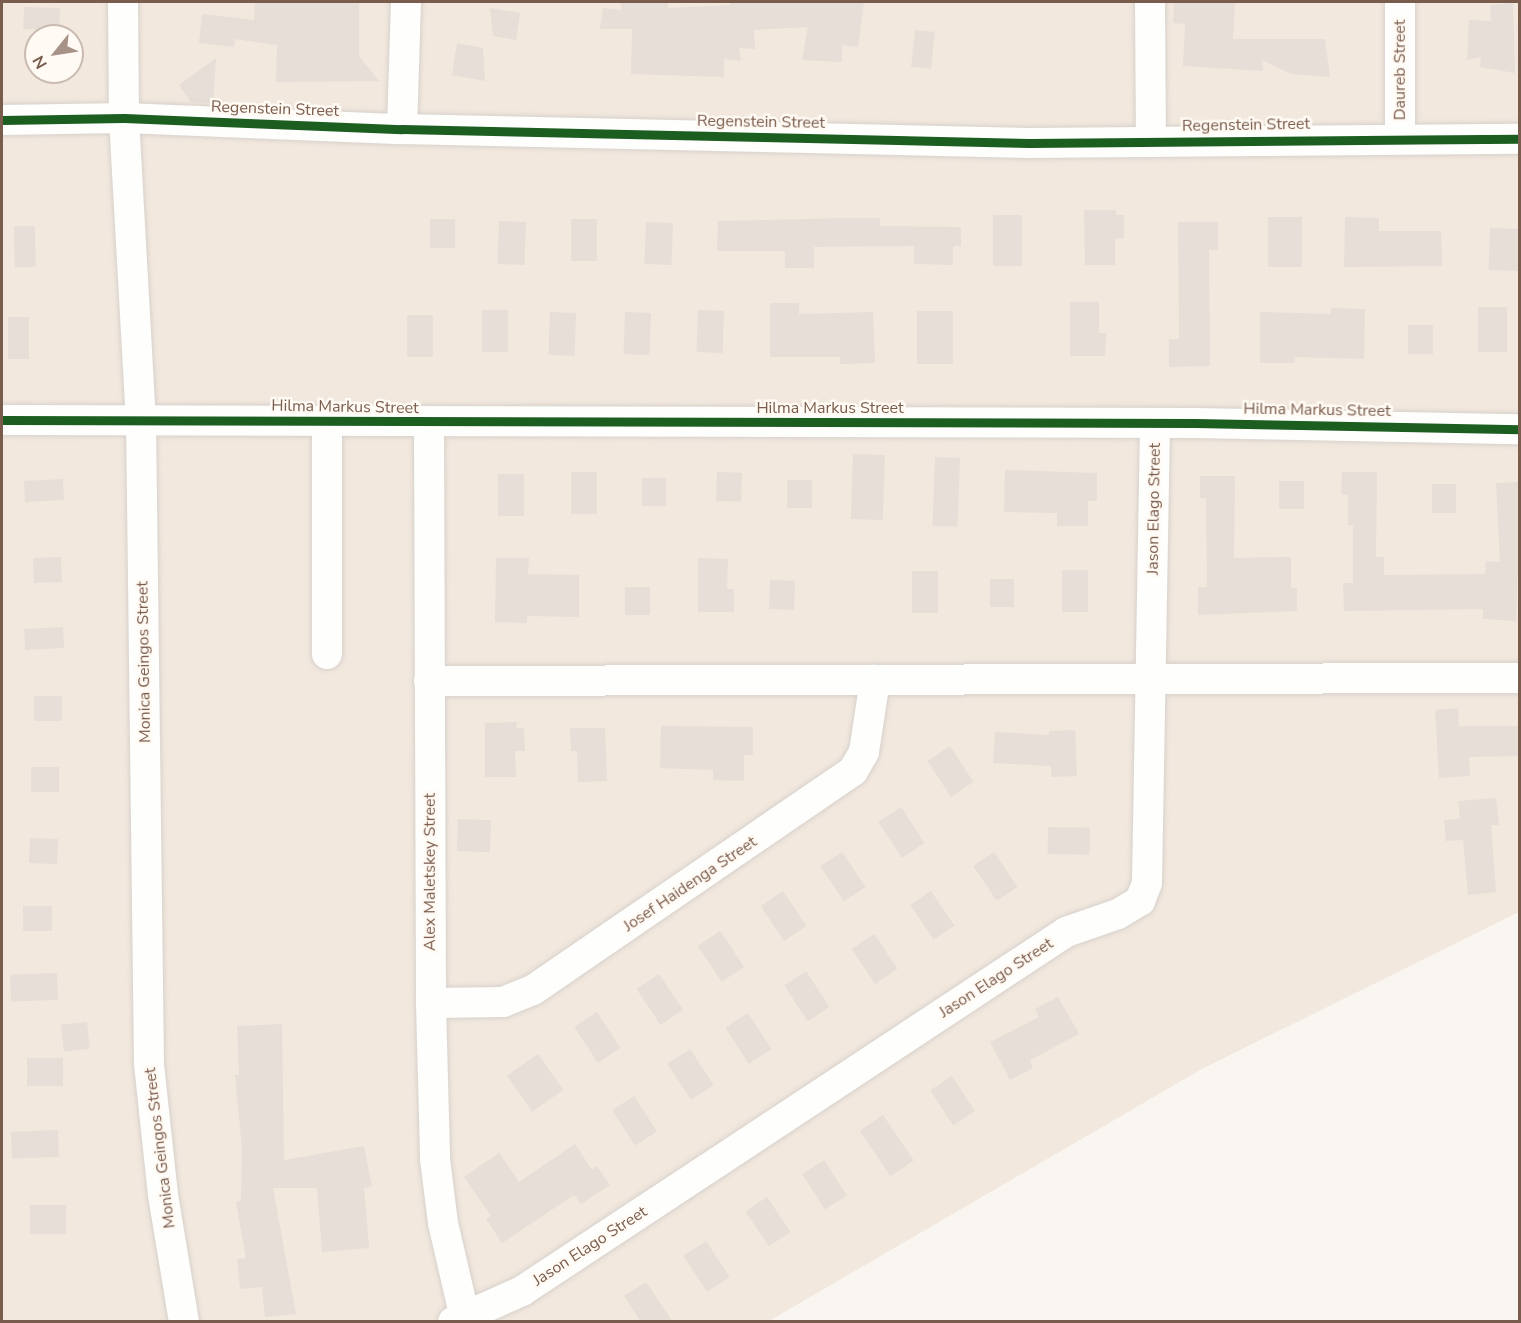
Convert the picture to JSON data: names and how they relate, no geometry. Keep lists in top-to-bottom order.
{
  "streets": {
    "street": [
      "Daureb Street",
      "Regenstein Street",
      "Hilma Markus Street",
      "Jason Elago Street",
      "Monica Geingos Street",
      "Alex Maletskey Street",
      "Josef Haidenga Street"
    ]
  },
  "crossings": [
    ["Daureb Street", "Regenstein Street"],
    ["Regenstein Street", "Monica Geingos Street"],
    ["Hilma Markus Street", "Jason Elago Street"],
    ["Hilma Markus Street", "Monica Geingos Street"],
    ["Hilma Markus Street", "Alex Maletskey Street"],
    ["Jason Elago Street", "Alex Maletskey Street"],
    ["Alex Maletskey Street", "Josef Haidenga Street"]
  ],
  "north": "bottom left"
}
